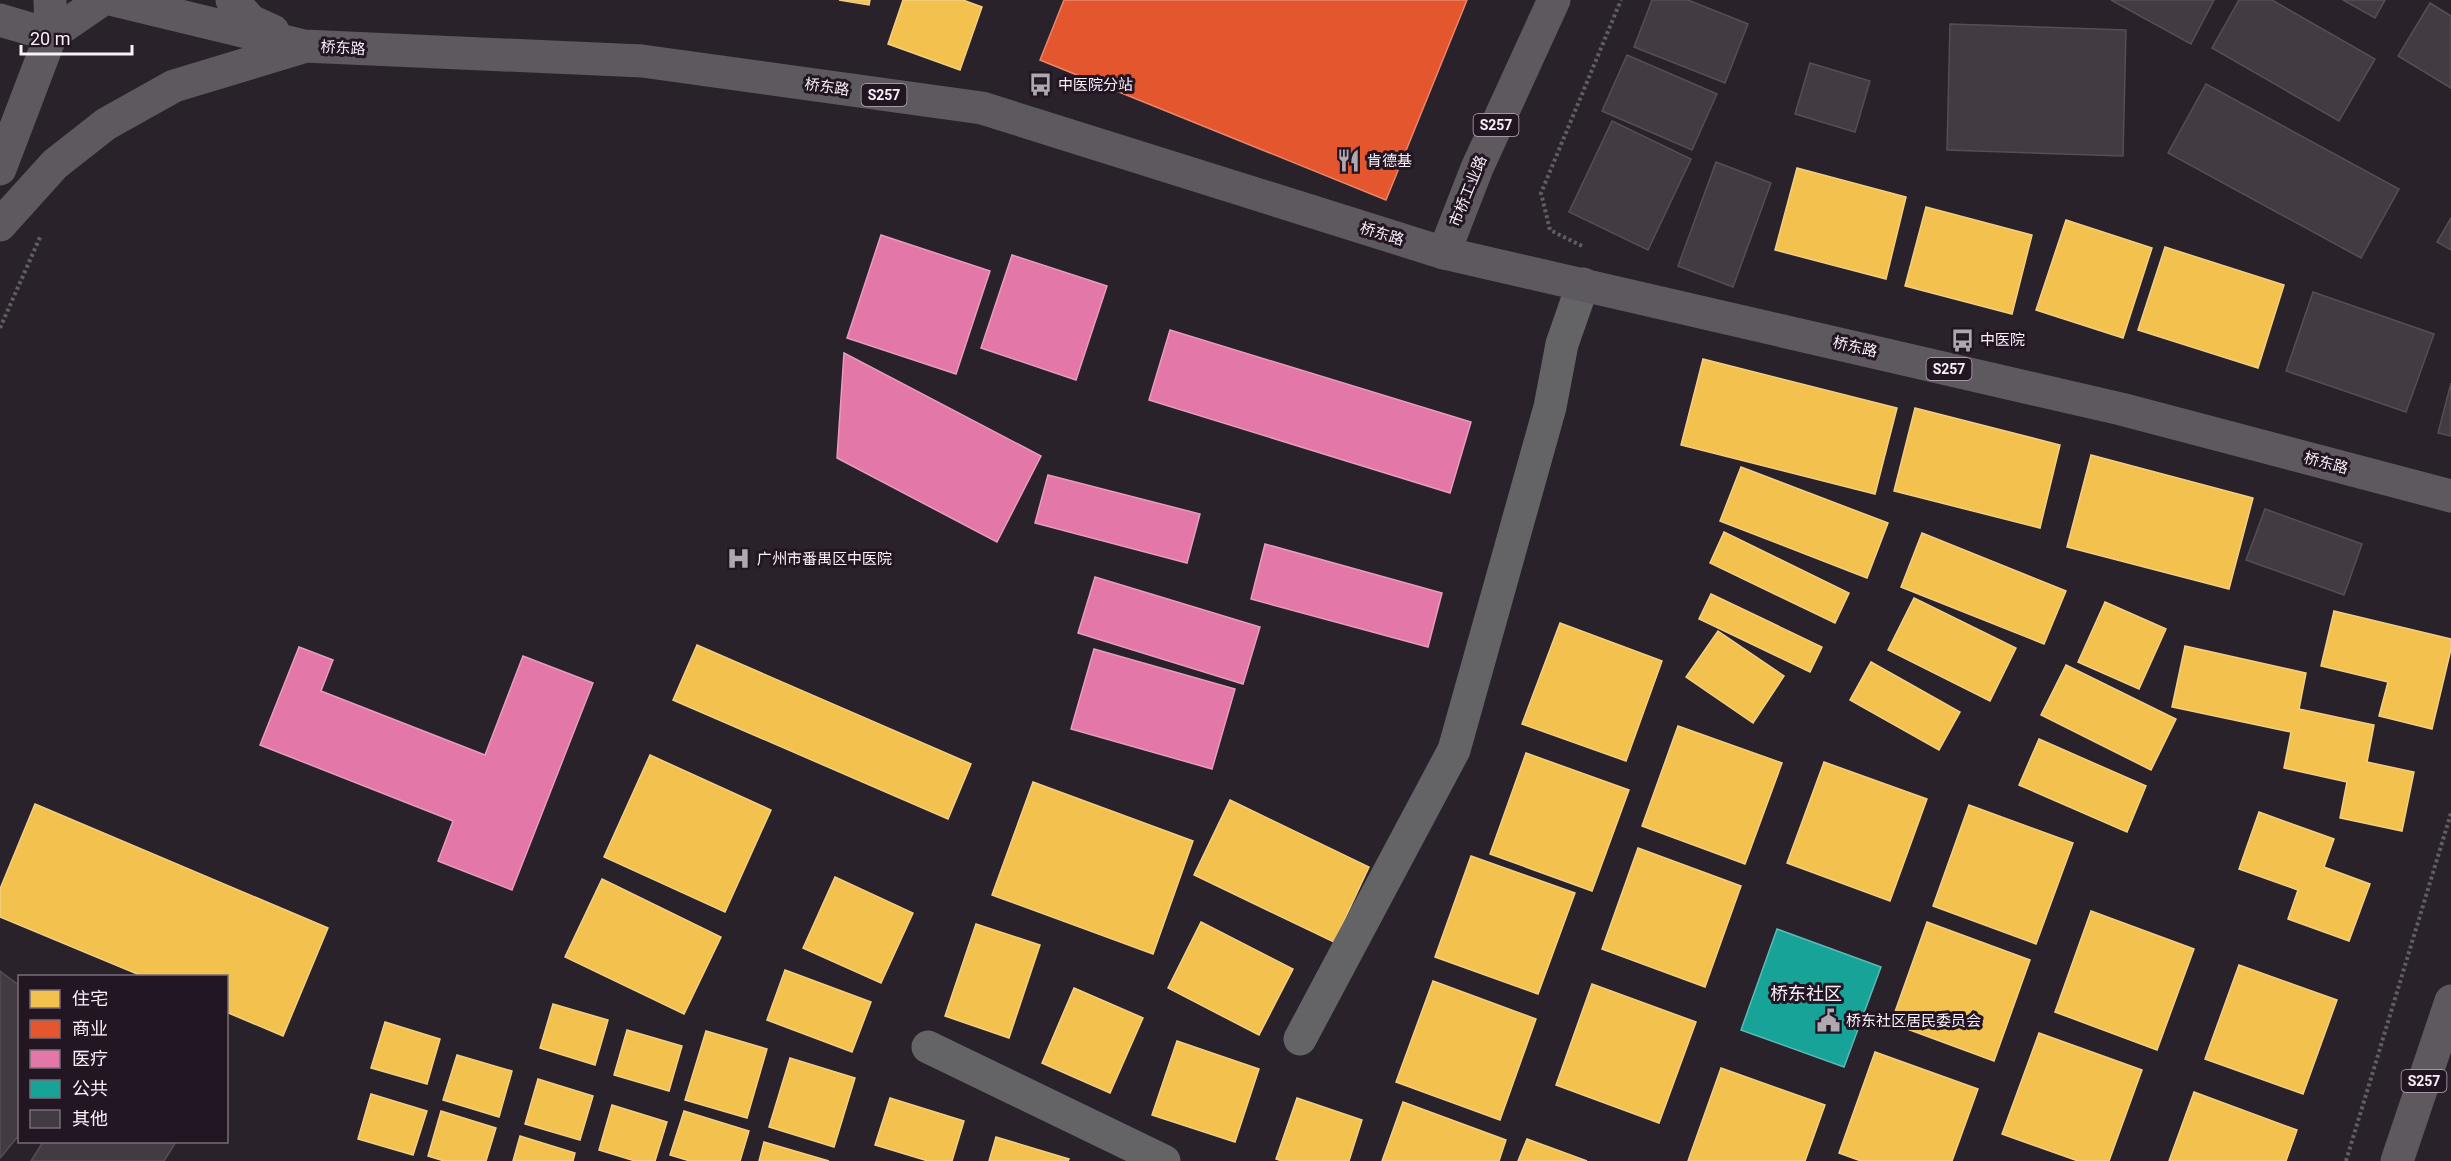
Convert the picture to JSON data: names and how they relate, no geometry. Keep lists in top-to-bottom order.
{
  "streets": {
    "main road": ["桥东路", "S257", "市桥工业路"]
  },
  "crossings": [
    ["桥东路", "S257"],
    ["桥东路", "市桥工业路"]
  ],
  "districts": ["桥东社区"],
  "places": {
    "bus stop": ["中医院分站", "中医院"],
    "restaurant": ["肯德基"],
    "hospital": ["广州市番禺区中医院"],
    "public building": ["桥东社区居民委员会"]
  },
  "legend": [
    "住宅",
    "商业",
    "医疗",
    "公共",
    "其他"
  ],
  "scale_bar": "20 m"
}
